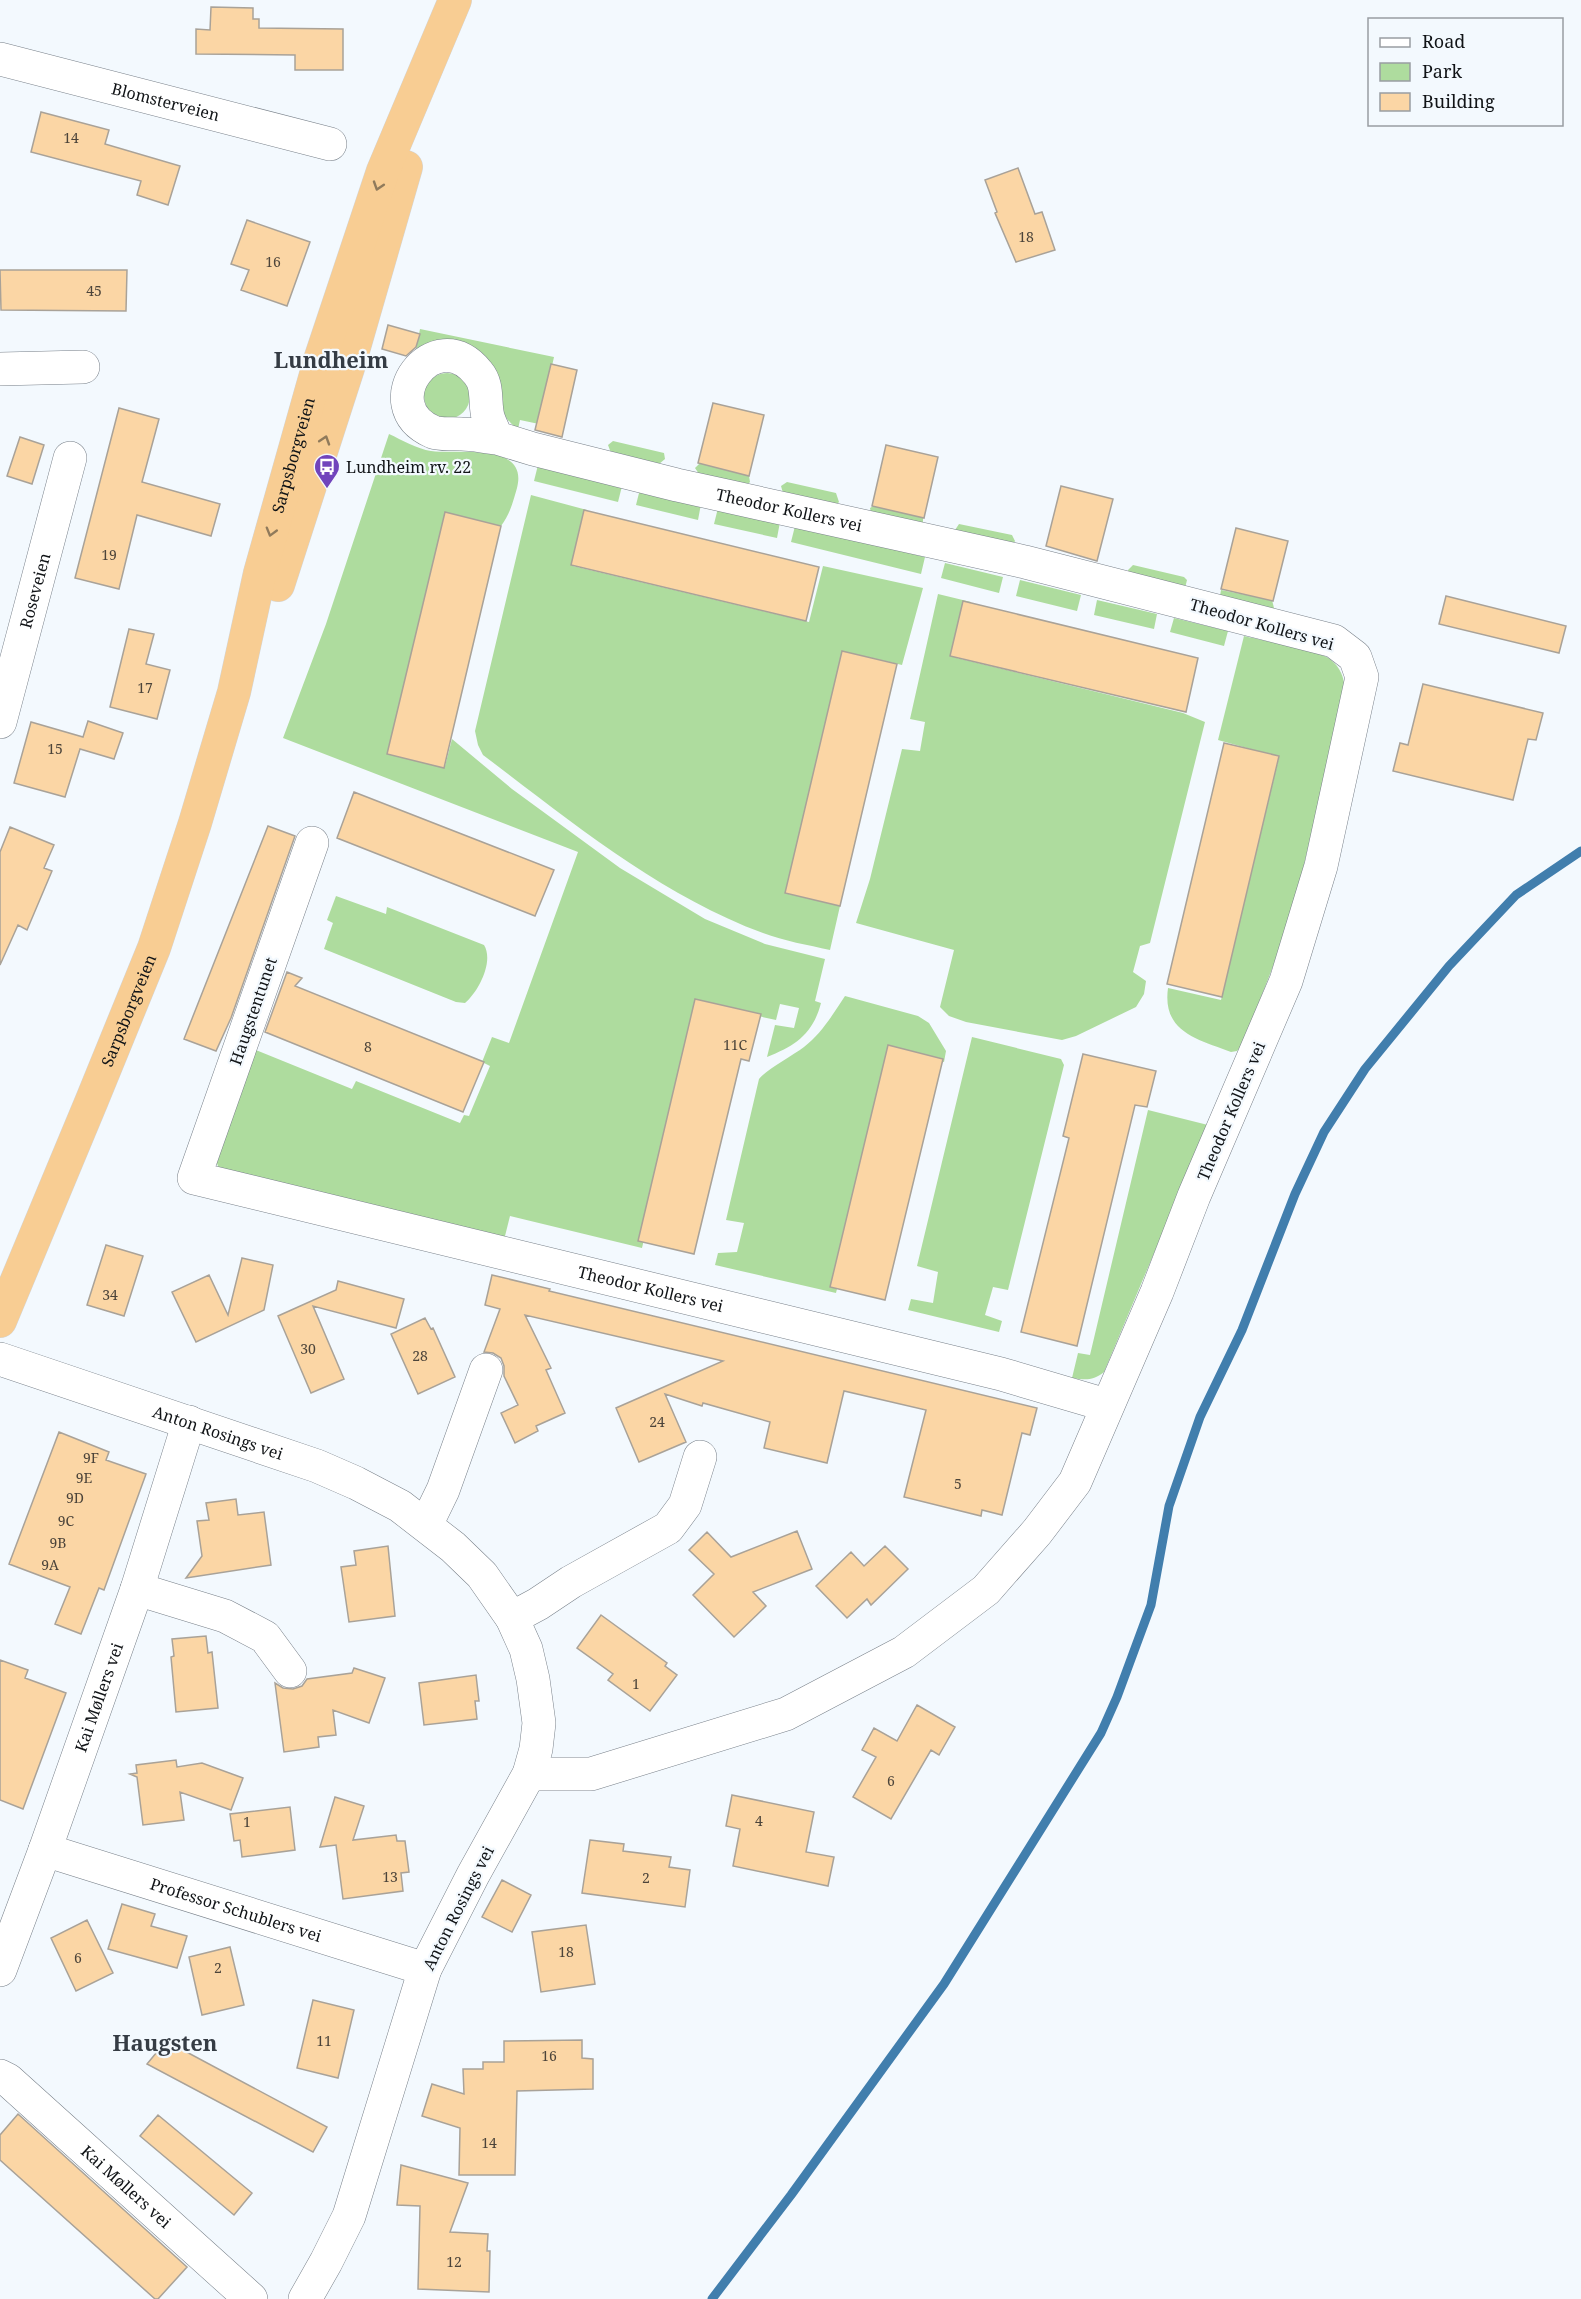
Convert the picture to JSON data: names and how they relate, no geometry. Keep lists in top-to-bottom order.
{
  "streets": {
    "highway": ["Sarpsborgveien"],
    "street": [
      "Blomsterveien",
      "Theodor Kollers vei",
      "Roseveien",
      "Haugstentunet",
      "Anton Rosings vei",
      "Kai Møllers vei",
      "Professor Schublers vei"
    ]
  },
  "crossings": [
    ["Theodor Kollers vei", "Haugstentunet"],
    ["Theodor Kollers vei", "Anton Rosings vei"],
    ["Anton Rosings vei", "Kai Møllers vei"],
    ["Anton Rosings vei", "Professor Schublers vei"],
    ["Kai Møllers vei", "Professor Schublers vei"]
  ],
  "districts": ["Lundheim", "Haugsten"],
  "places": {
    "bus stop": ["Lundheim rv. 22"]
  },
  "house_numbers": [
    "14",
    "18",
    "16",
    "45",
    "19",
    "17",
    "15",
    "11C",
    "8",
    "34",
    "30",
    "28",
    "24",
    "9F",
    "9E",
    "5",
    "9D",
    "9C",
    "9B",
    "9A",
    "1",
    "6",
    "4",
    "1",
    "13",
    "2",
    "18",
    "6",
    "2",
    "11",
    "16",
    "14",
    "12"
  ],
  "legend": ["Road", "Park", "Building"]
}
